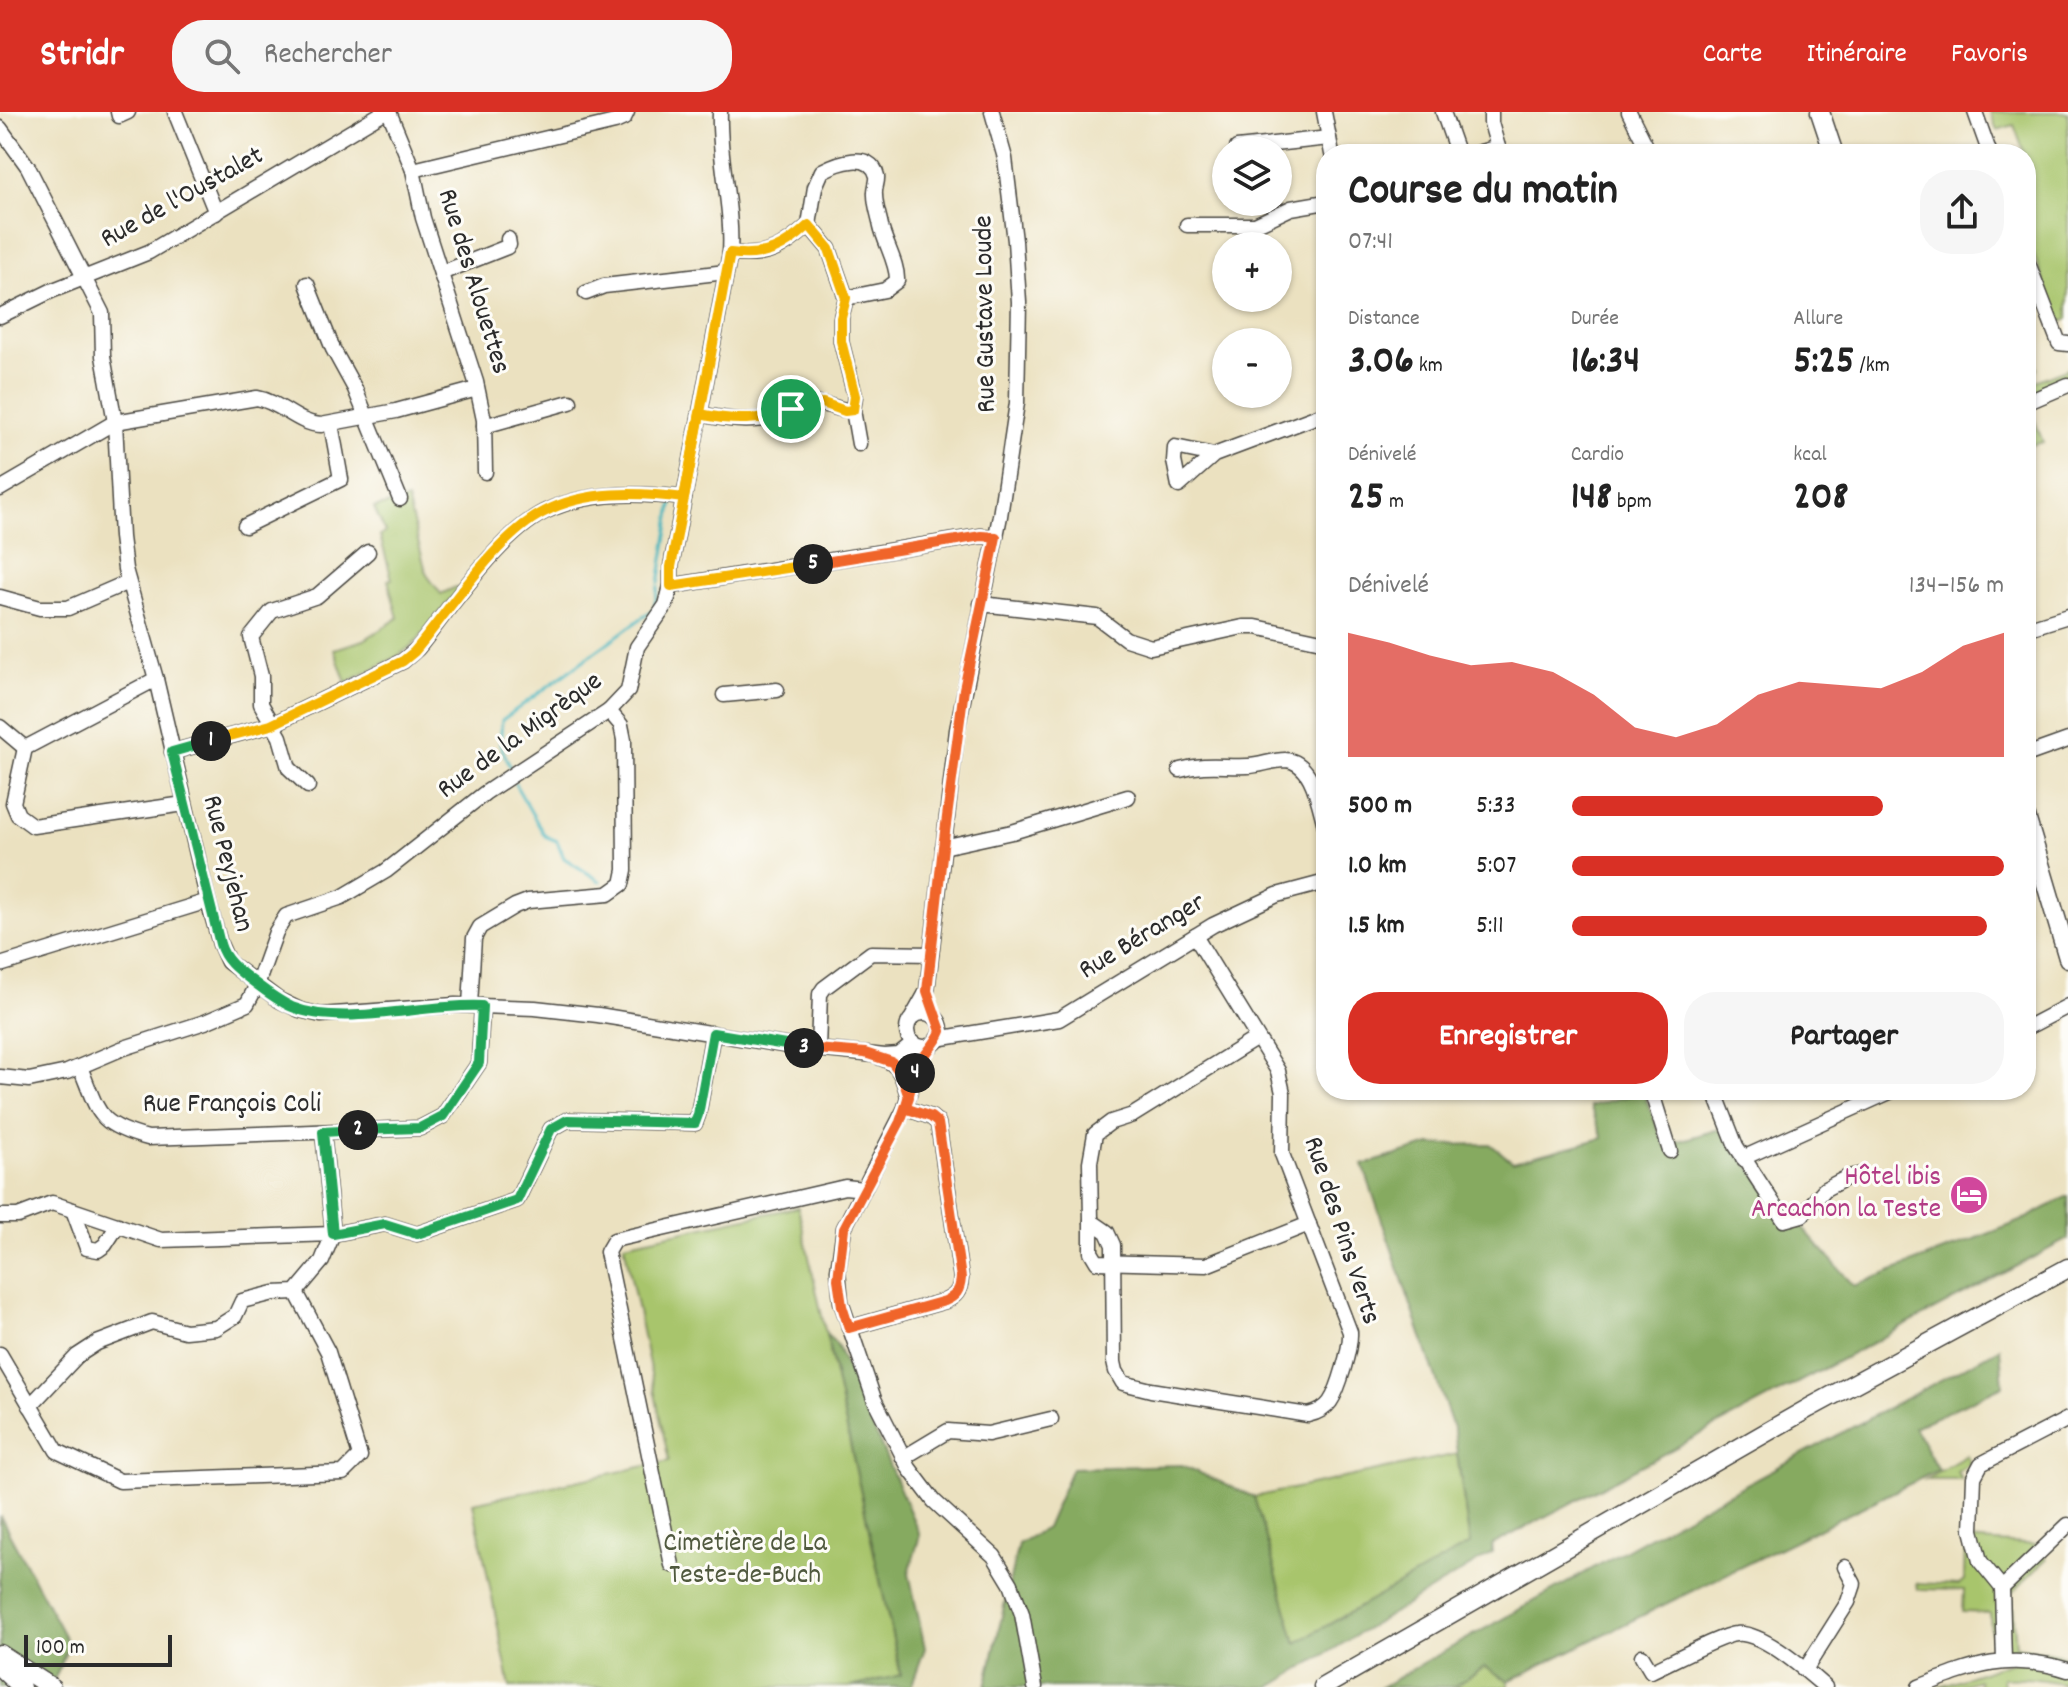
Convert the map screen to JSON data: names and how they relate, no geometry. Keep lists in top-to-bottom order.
{
  "streets": {
    "street": [
      "Rue de l'Oustalet",
      "Rue des Alouettes",
      "Rue Gustave Loude",
      "Rue de la Migrèque",
      "Rue Peyjehan",
      "Rue Béranger",
      "Rue François Coli",
      "Rue des Pins Verts"
    ]
  },
  "crossings": [
    ["Rue de l'Oustalet", "Rue des Alouettes"],
    ["Rue de l'Oustalet", "Rue Peyjehan"],
    ["Rue Gustave Loude", "Rue Peyjehan"],
    ["Rue Gustave Loude", "Rue Béranger"],
    ["Rue de la Migrèque", "Rue Peyjehan"],
    ["Rue de la Migrèque", "Rue François Coli"],
    ["Rue Peyjehan", "Rue Béranger"],
    ["Rue Peyjehan", "Rue François Coli"],
    ["Rue Béranger", "Rue des Pins Verts"]
  ],
  "parks": ["Cimetière de La Teste-de-Buch"],
  "places": {
    "hotel": ["Hôtel ibis Arcachon la Teste"]
  },
  "scale_bar": "100 m",
  "page": {
    "header": "Stridr",
    "search": "Rechercher",
    "nav": ["Carte", "Itinéraire", "Favoris"],
    "map_buttons": ["+", "−"],
    "heading": ["Course du matin", "07:41"],
    "stats": [
      ["Distance", "3.06 km"],
      ["Durée", "16:34"],
      ["Allure", "5:25 /km"],
      ["Dénivelé", "25 m"],
      ["Cardio", "148 bpm"],
      ["kcal", "208"]
    ],
    "pins": [
      "5",
      "1",
      "3",
      "4",
      "2"
    ],
    "chart": ["Dénivelé", "134–156 m"],
    "list": [
      {
        "name": "500 m",
        "note": "5:33"
      },
      {
        "name": "1.0 km",
        "note": "5:07"
      },
      {
        "name": "1.5 km",
        "note": "5:11"
      }
    ],
    "buttons": ["Enregistrer", "Partager"],
    "scale": "100 m"
  }
}
